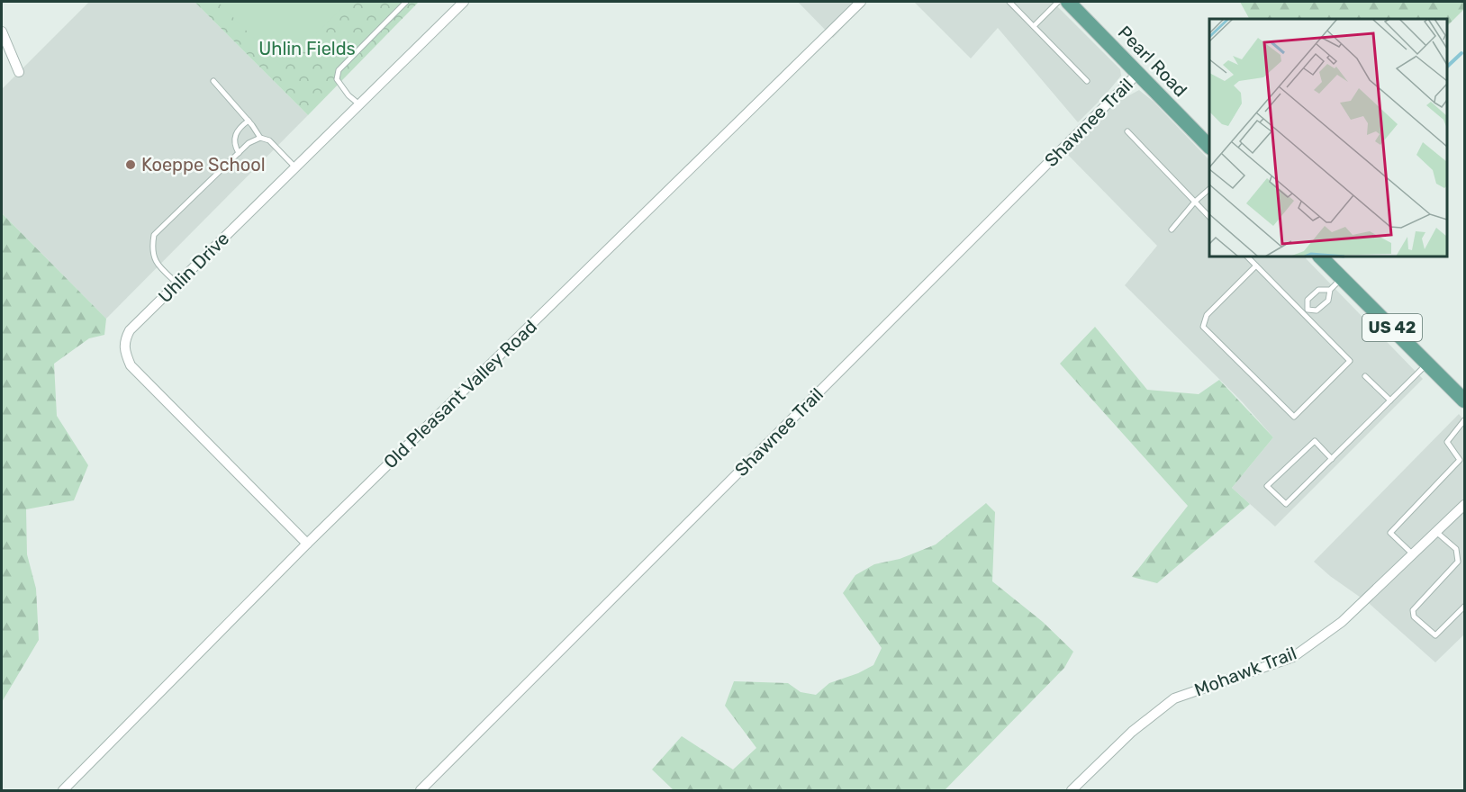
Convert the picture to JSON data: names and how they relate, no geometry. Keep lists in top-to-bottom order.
{
  "streets": {
    "main road": ["Pearl Road", "US 42"],
    "street": [
      "Shawnee Trail",
      "Uhlin Drive",
      "Old Pleasant Valley Road",
      "Mohawk Trail"
    ]
  },
  "crossings": [
    ["Pearl Road", "Shawnee Trail"],
    ["Uhlin Drive", "Old Pleasant Valley Road"]
  ],
  "parks": ["Uhlin Fields"],
  "places": ["Koeppe School"]
}
